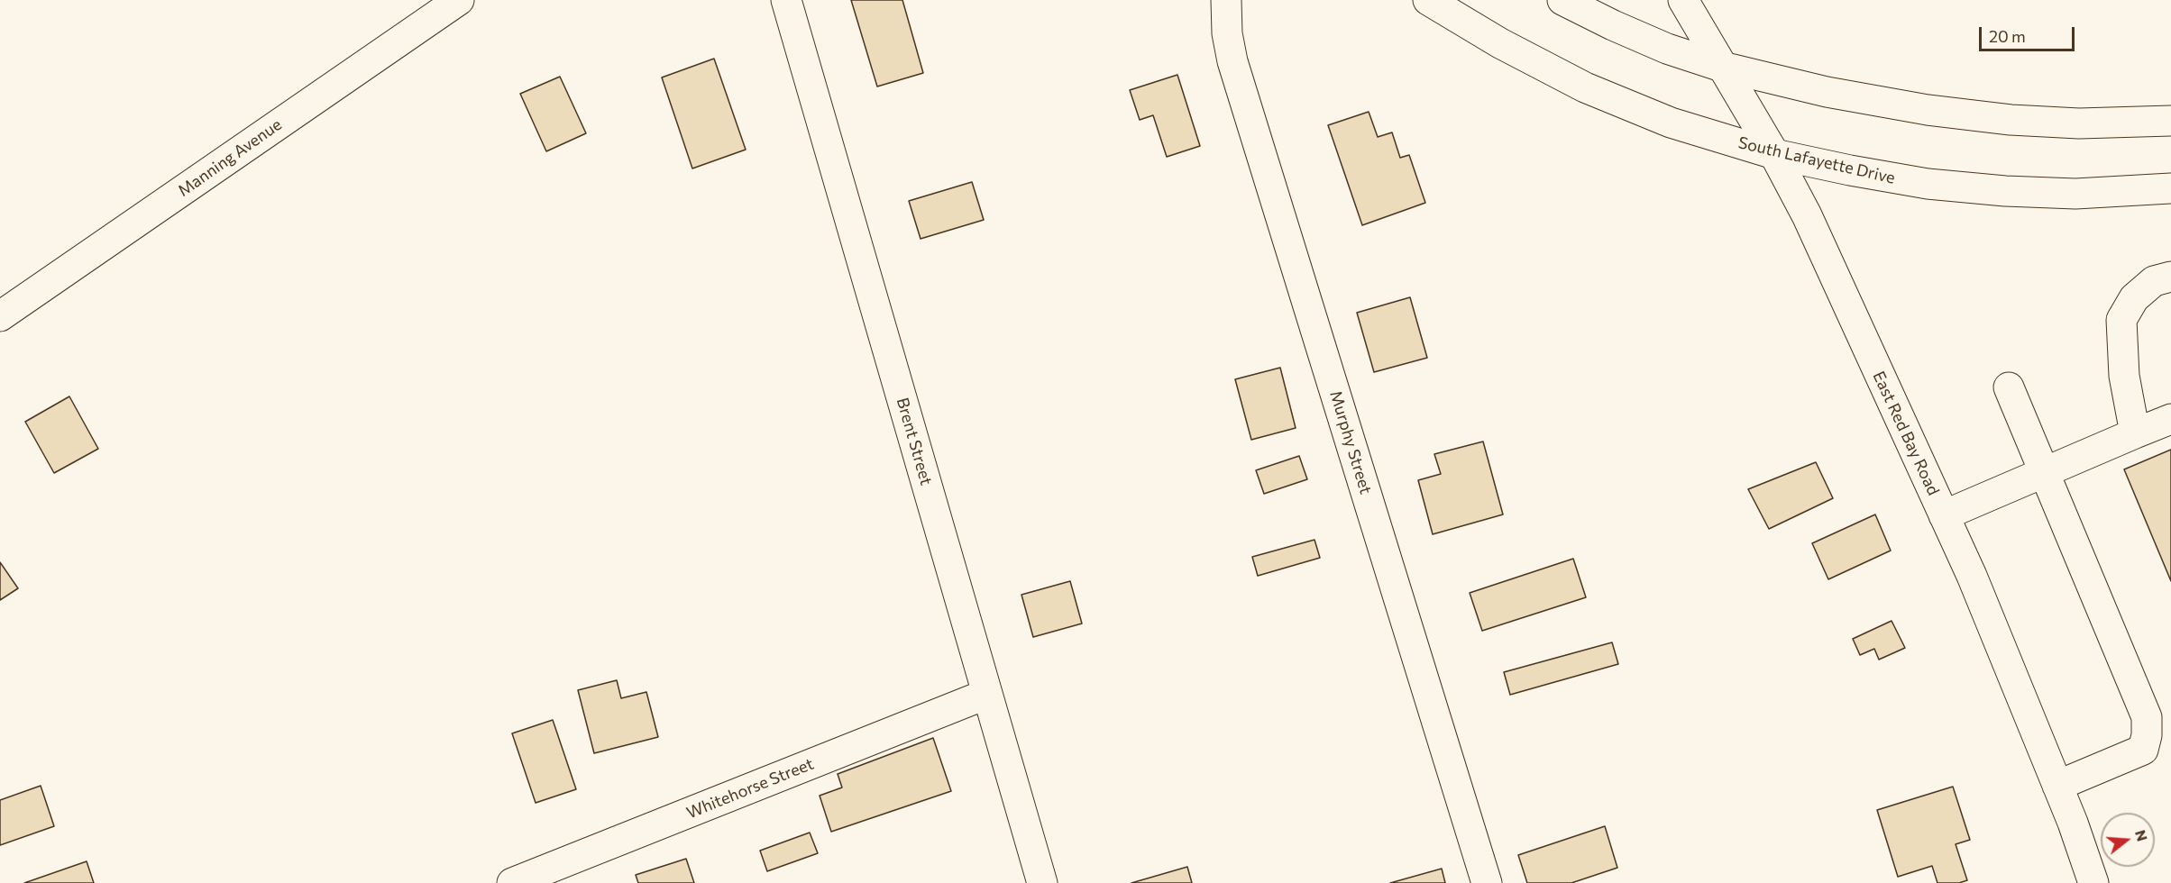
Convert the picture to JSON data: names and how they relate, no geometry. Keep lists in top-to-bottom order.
{
  "streets": {
    "street": [
      "Manning Avenue",
      "South Lafayette Drive",
      "East Red Bay Road",
      "Brent Street",
      "Murphy Street",
      "Whitehorse Street"
    ]
  },
  "crossings": [
    ["South Lafayette Drive", "East Red Bay Road"],
    ["Brent Street", "Whitehorse Street"]
  ],
  "scale_bar": "20 m",
  "north": "right"
}
